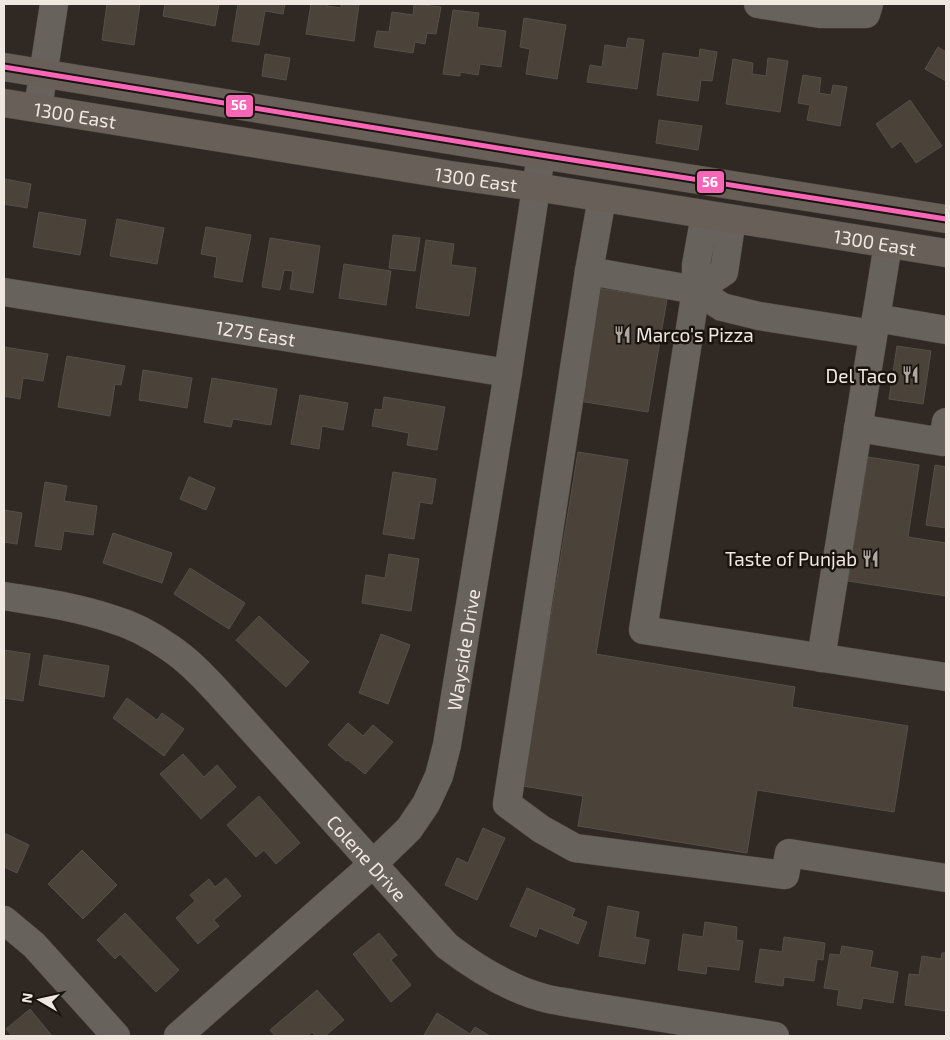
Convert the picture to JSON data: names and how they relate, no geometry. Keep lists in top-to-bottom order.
{
  "streets": {
    "main road": ["1300 East"],
    "street": ["1275 East", "Wayside Drive", "Colene Drive"]
  },
  "crossings": [
    ["1300 East", "Wayside Drive"],
    ["1275 East", "Wayside Drive"],
    ["Wayside Drive", "Colene Drive"]
  ],
  "places": {
    "restaurant": ["Marco's Pizza", "Del Taco", "Taste of Punjab"]
  },
  "lines": ["transit line 56"],
  "north": "left"
}
